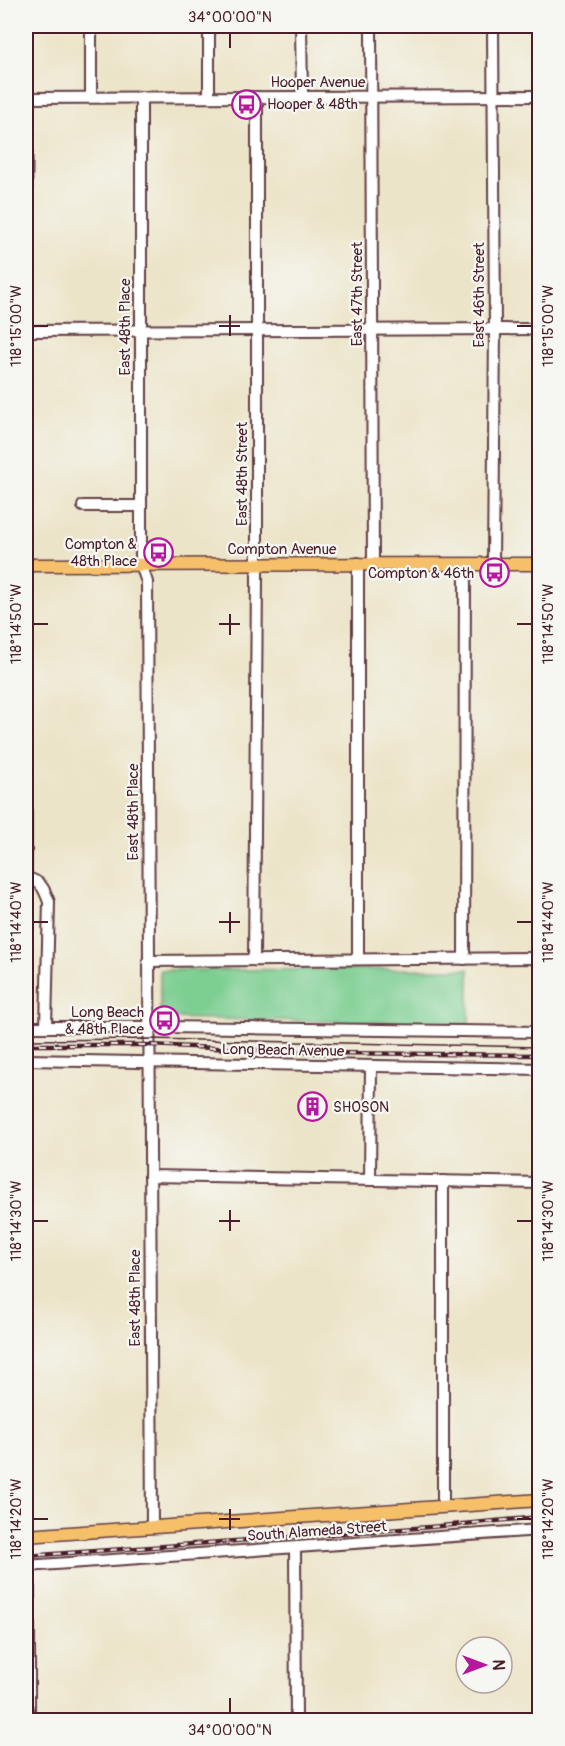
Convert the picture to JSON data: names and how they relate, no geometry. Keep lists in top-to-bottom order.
{
  "streets": {
    "main road": ["Compton Avenue", "South Alameda Street"],
    "street": [
      "Hooper Avenue",
      "East 47th Street",
      "East 46th Street",
      "East 48th Place",
      "East 48th Street",
      "Long Beach Avenue"
    ]
  },
  "crossings": [
    ["Hooper Avenue", "East 47th Street"],
    ["Hooper Avenue", "East 46th Street"],
    ["Hooper Avenue", "East 48th Place"],
    ["Hooper Avenue", "East 48th Street"],
    ["East 47th Street", "Compton Avenue"],
    ["East 46th Street", "Compton Avenue"],
    ["East 48th Place", "Compton Avenue"],
    ["East 48th Place", "Long Beach Avenue"],
    ["East 48th Place", "South Alameda Street"],
    ["East 48th Street", "Compton Avenue"]
  ],
  "places": {
    "bus stop": [
      "Hooper & 48th",
      "Compton & 48th Place",
      "Compton & 46th",
      "Long Beach & 48th Place"
    ],
    "building": ["SHOSON"]
  },
  "north": "right",
  "coordinates": [
    "34°00'00\"N",
    "118°15'00\"W",
    "118°14'50\"W",
    "118°14'40\"W",
    "118°14'30\"W",
    "118°14'20\"W"
  ]
}
